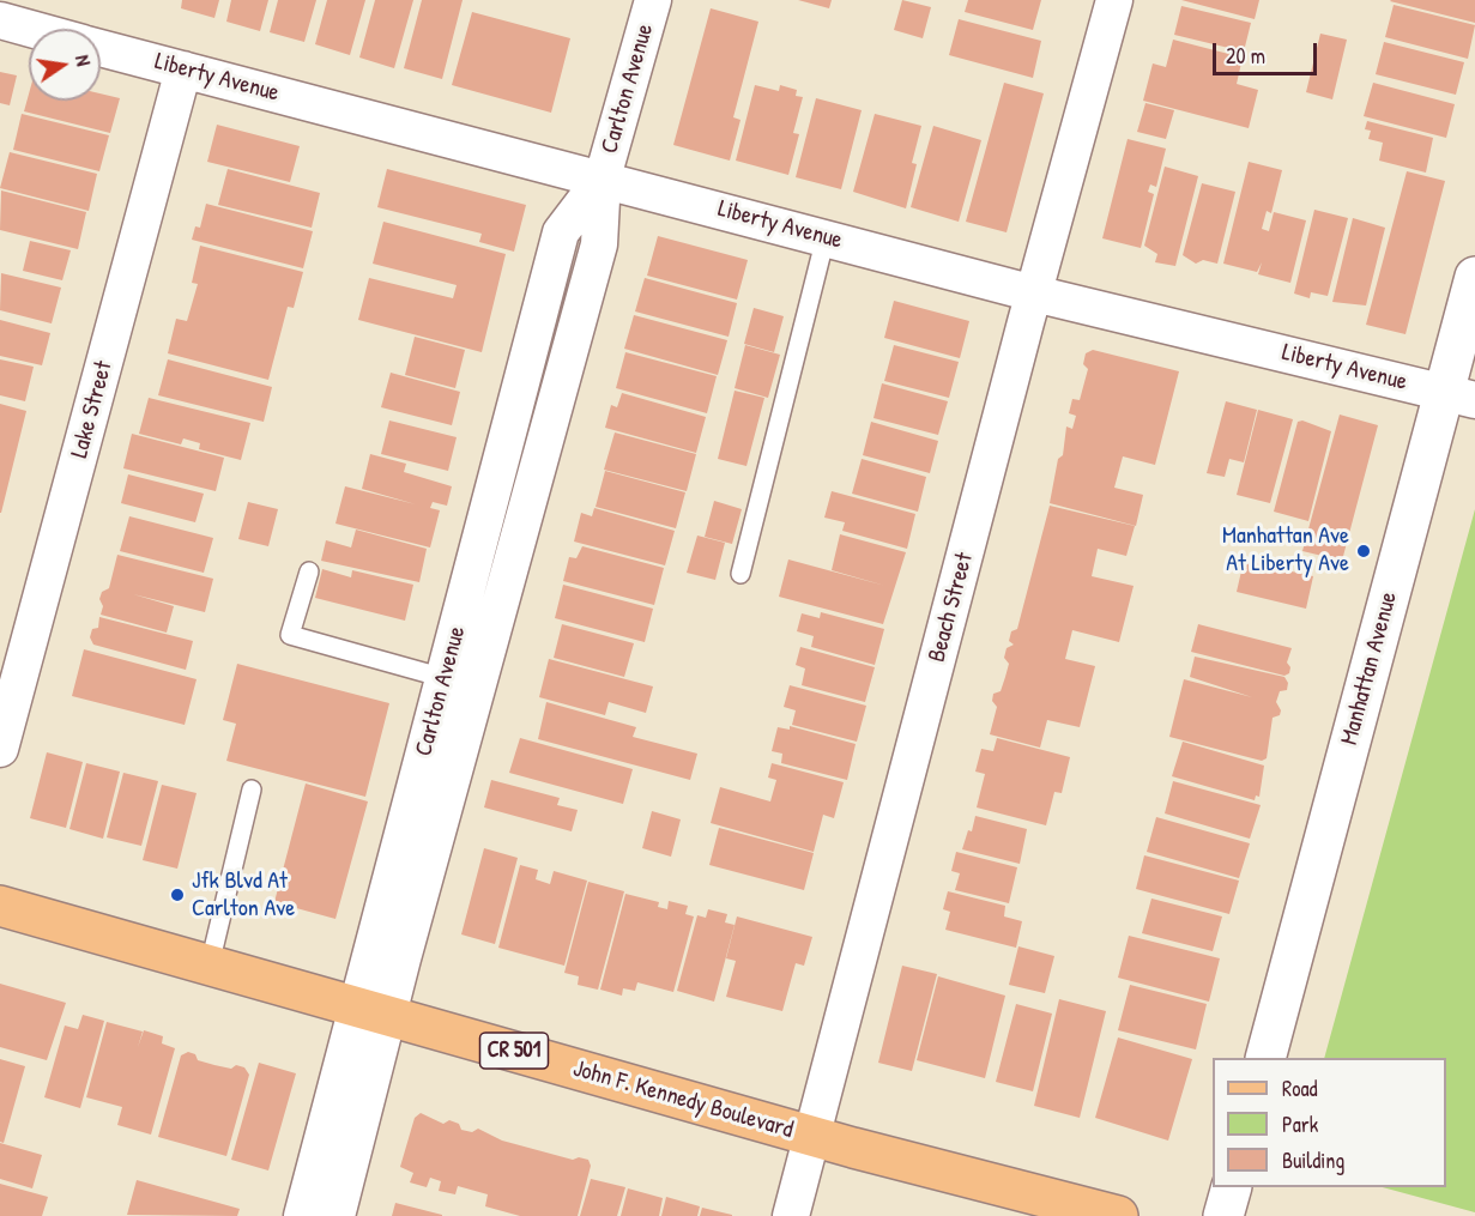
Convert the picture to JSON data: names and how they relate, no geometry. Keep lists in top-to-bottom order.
{
  "streets": {
    "main road": ["CR 501", "John F. Kennedy Boulevard"],
    "street": [
      "Liberty Avenue",
      "Carlton Avenue",
      "Lake Street",
      "Beach Street",
      "Manhattan Avenue"
    ]
  },
  "crossings": [
    ["Liberty Avenue", "Carlton Avenue"],
    ["Liberty Avenue", "Lake Street"],
    ["Liberty Avenue", "Beach Street"],
    ["Liberty Avenue", "Manhattan Avenue"],
    ["Carlton Avenue", "John F. Kennedy Boulevard"],
    ["Beach Street", "John F. Kennedy Boulevard"]
  ],
  "places": ["Manhattan Ave At Liberty Ave", "Jfk Blvd At Carlton Ave"],
  "legend": ["Road", "Park", "Building"],
  "scale_bar": "20 m",
  "north": "right"
}
